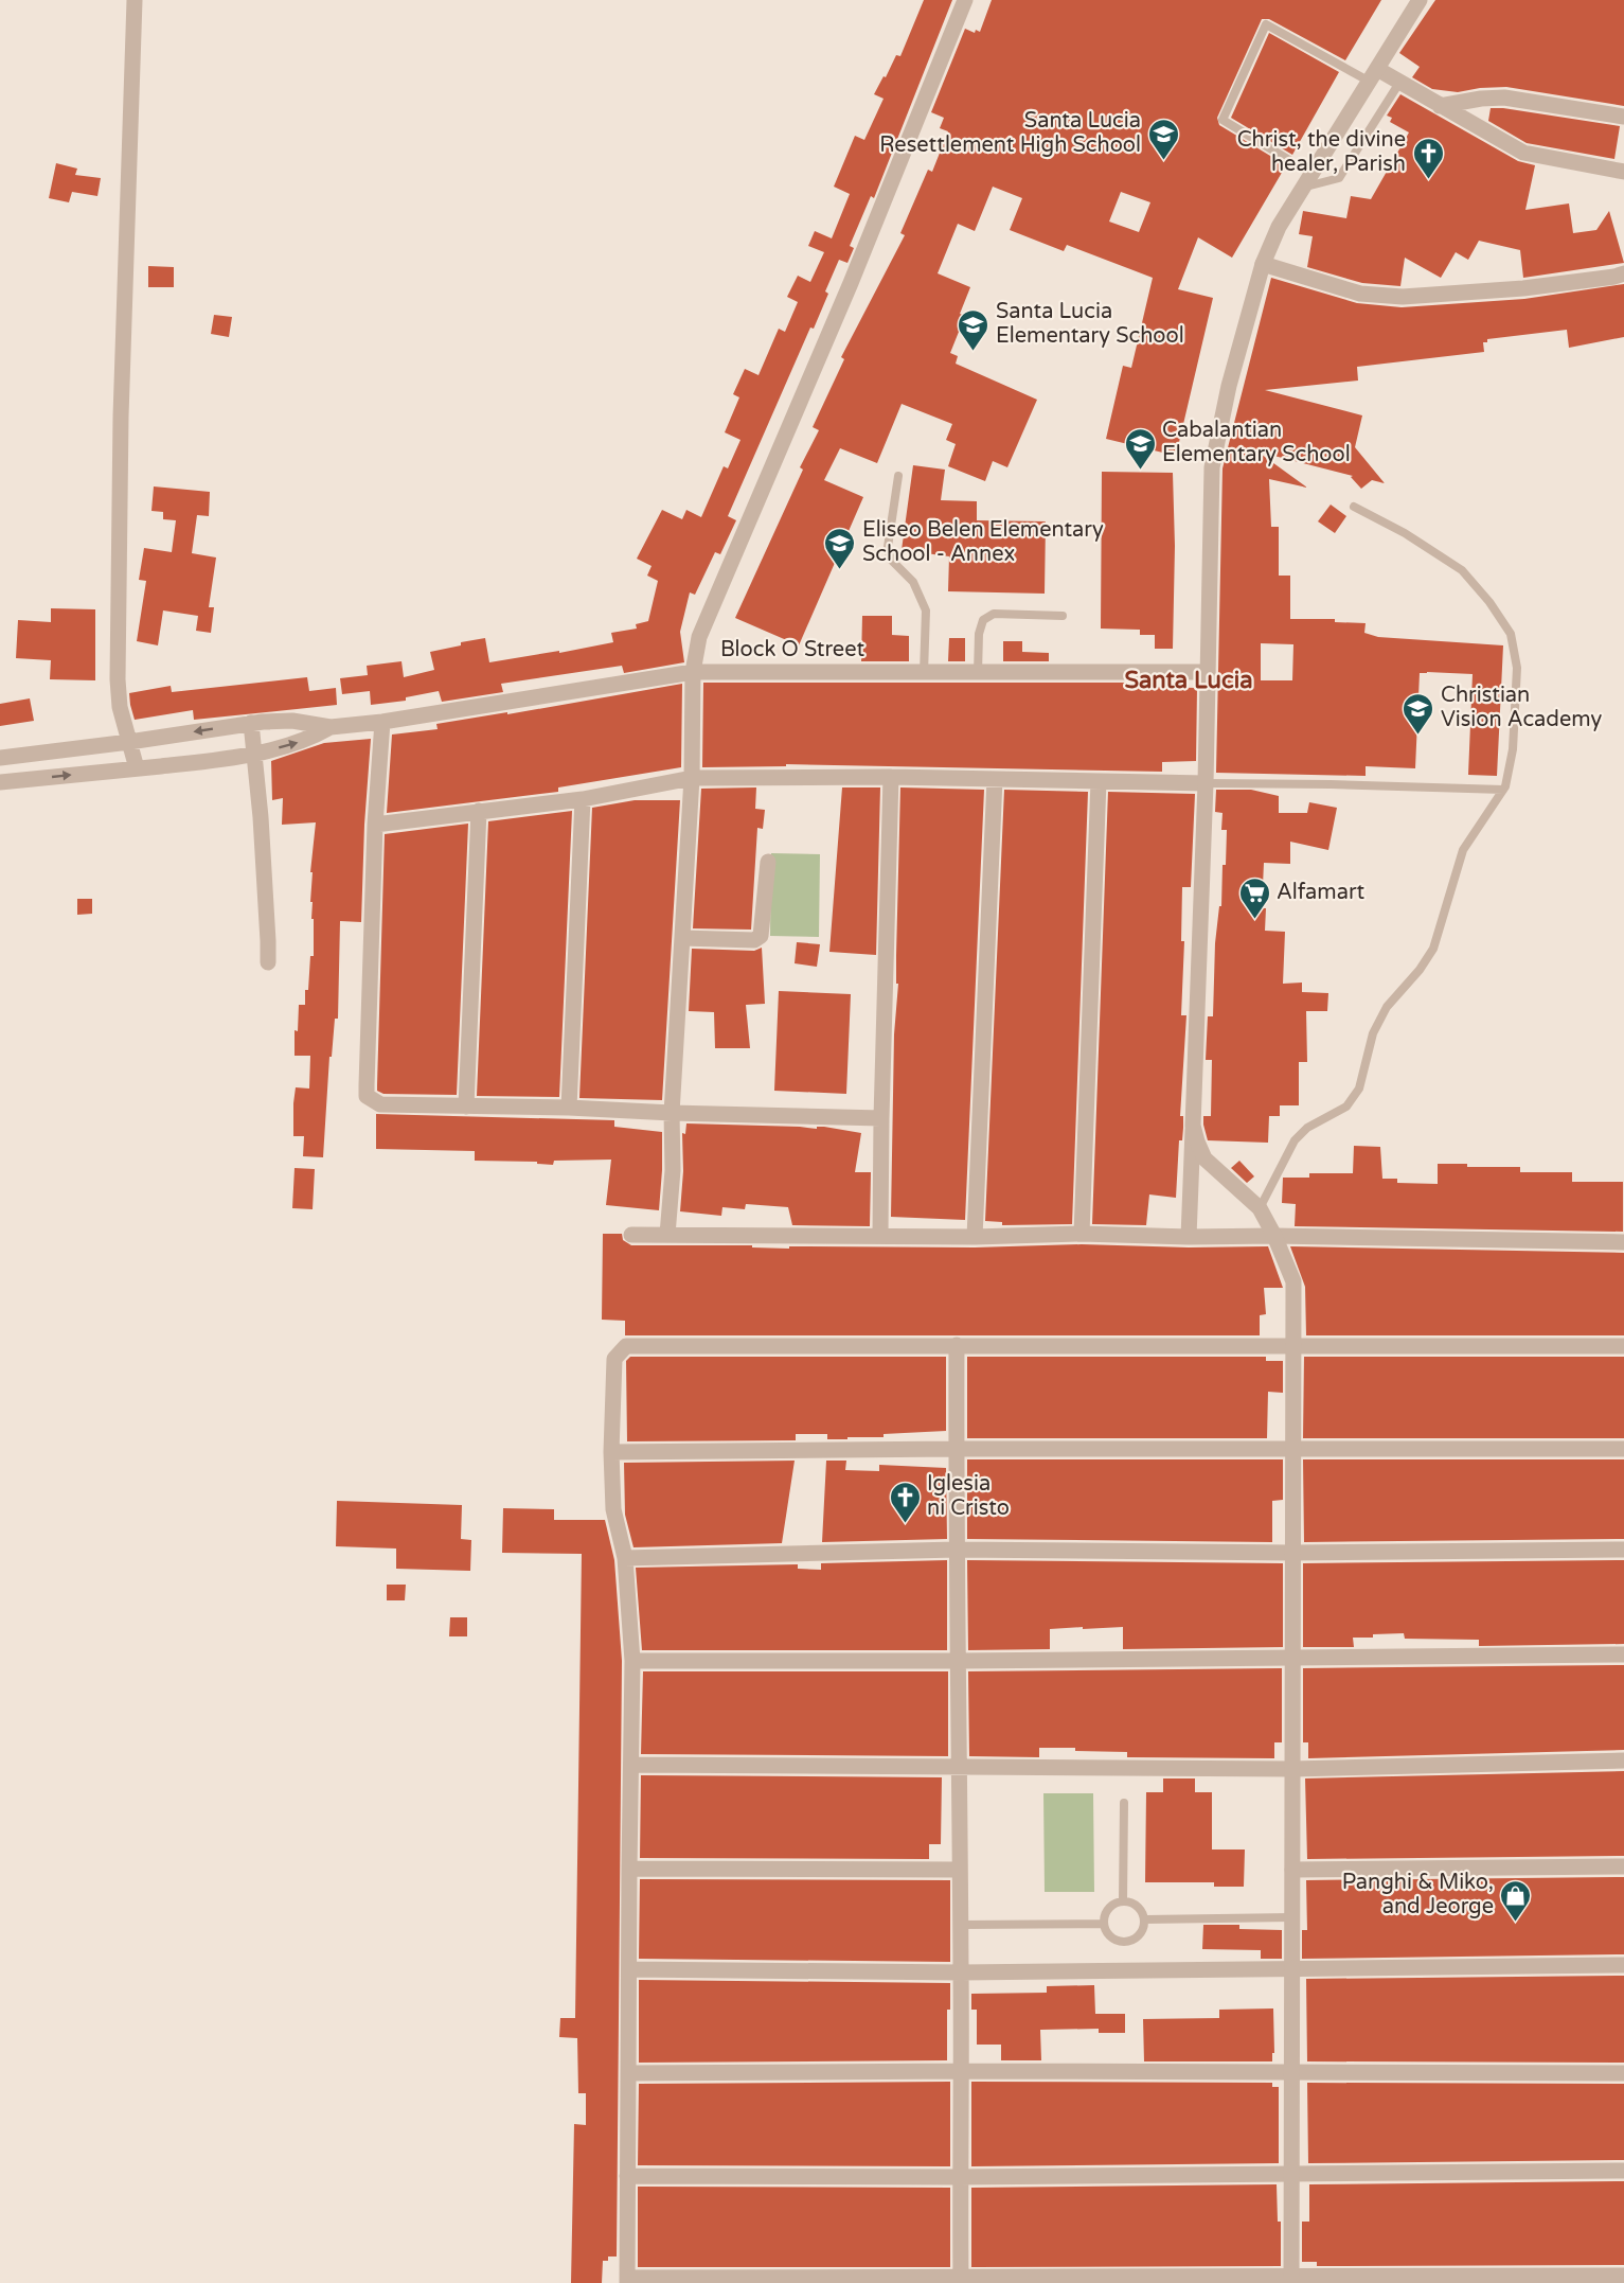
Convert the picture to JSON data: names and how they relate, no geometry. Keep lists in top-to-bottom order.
{
  "streets": {
    "street": ["Block O Street"]
  },
  "districts": ["Santa Lucia"],
  "places": {
    "school or university": [
      "Santa Lucia Resettlement High School",
      "Santa Lucia Elementary School",
      "Cabalantian Elementary School",
      "Eliseo Belen Elementary School - Annex",
      "Christian Vision Academy"
    ],
    "church": ["Christ, the divine healer, Parish", "Iglesia ni Cristo"],
    "supermarket": ["Alfamart"],
    "shop": ["Panghi & Miko, and Jeorge"]
  }
}
